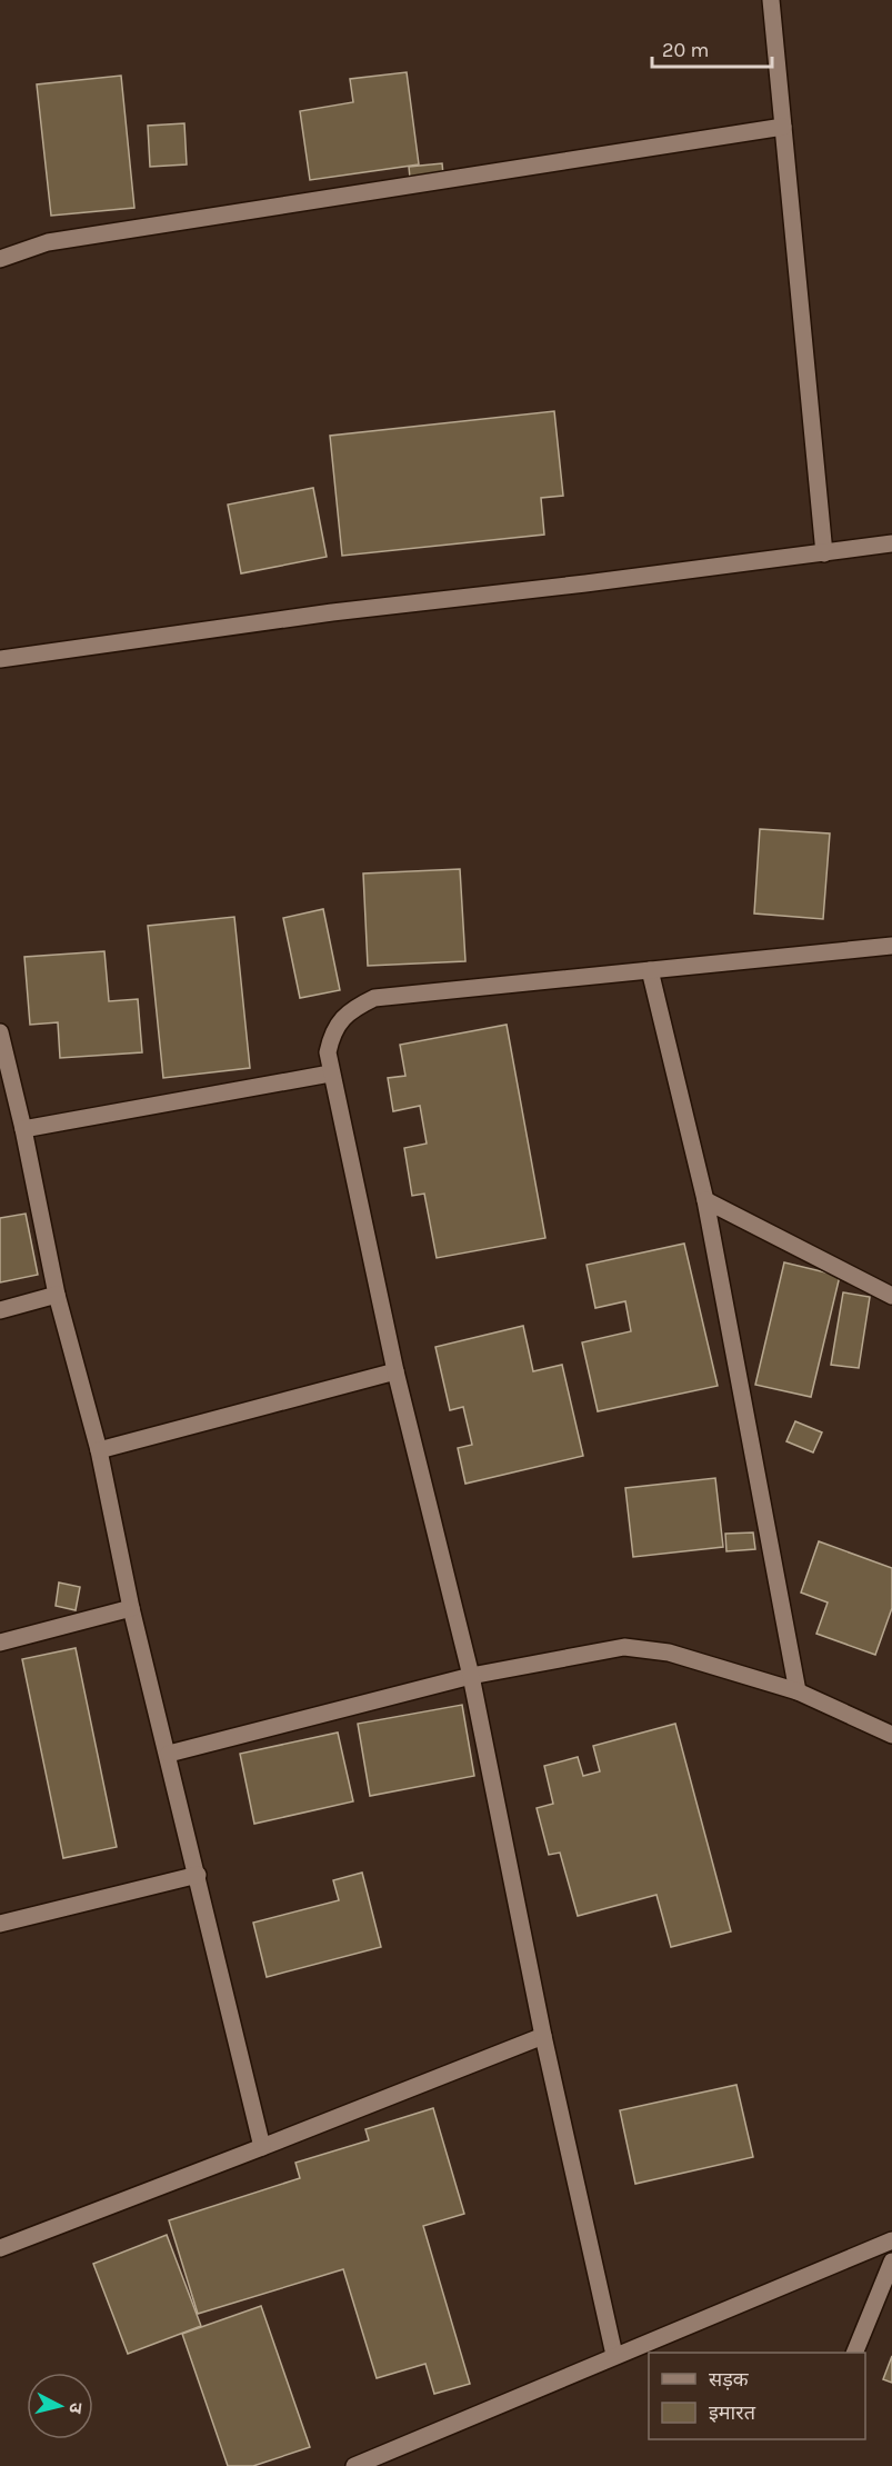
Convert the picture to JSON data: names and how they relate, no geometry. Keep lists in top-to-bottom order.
{
  "legend": ["सड़क", "इमारत"],
  "scale_bar": "20 m",
  "north": "right"
}
